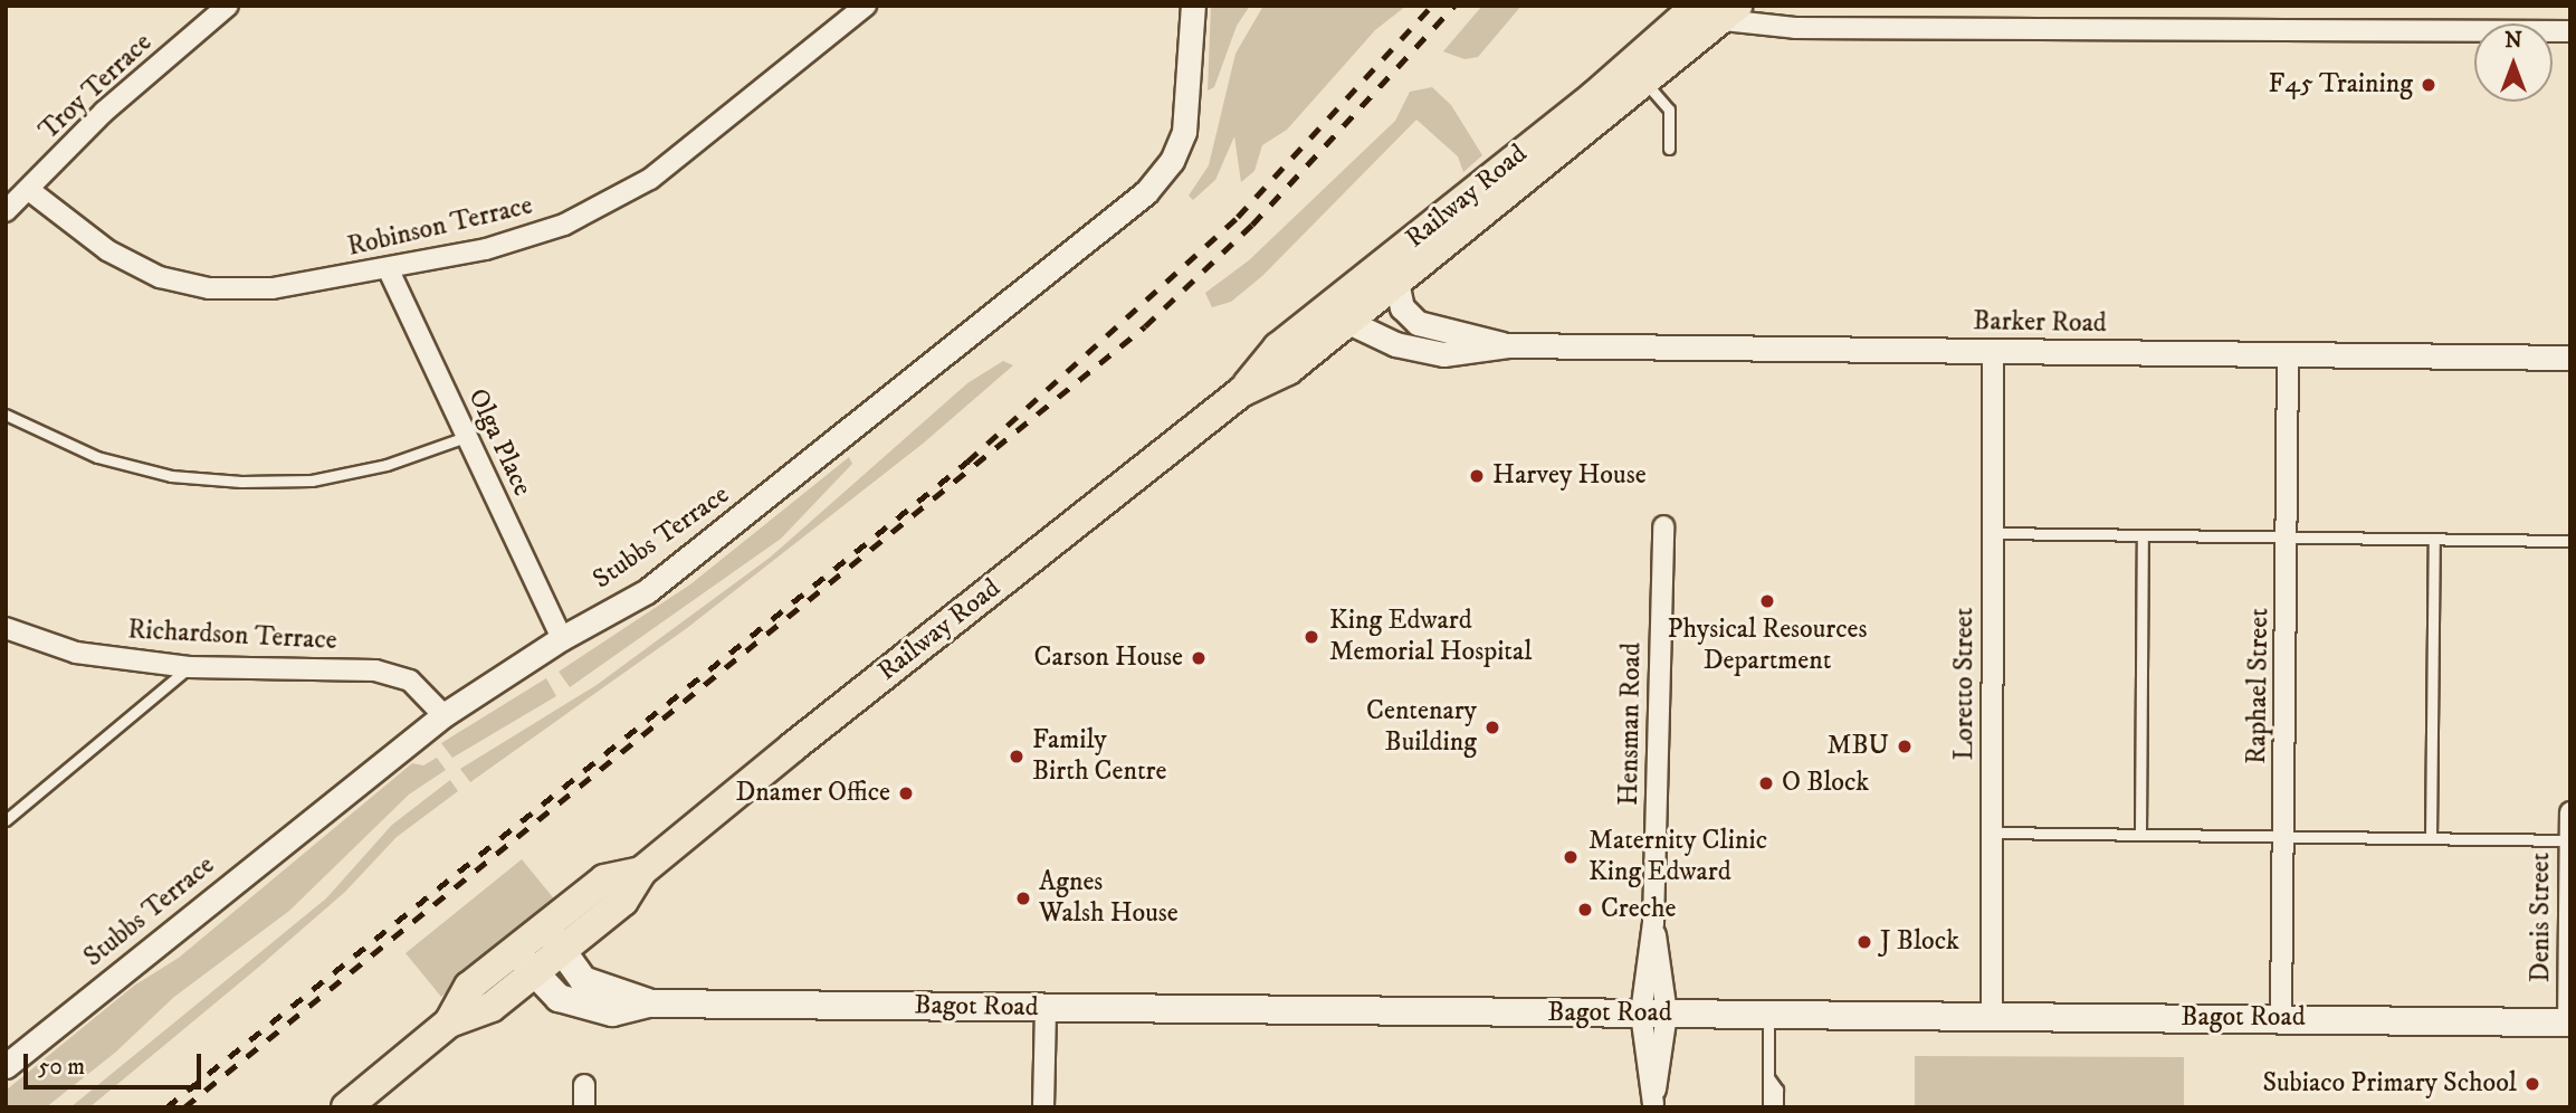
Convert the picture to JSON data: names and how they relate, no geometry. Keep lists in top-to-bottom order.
{
  "streets": {
    "main road": ["Railway Road", "Bagot Road"],
    "street": [
      "Troy Terrace",
      "Robinson Terrace",
      "Barker Road",
      "Olga Place",
      "Stubbs Terrace",
      "Richardson Terrace",
      "Loretto Street",
      "Raphael Street",
      "Hensman Road",
      "Denis Street"
    ]
  },
  "crossings": [
    ["Troy Terrace", "Robinson Terrace"],
    ["Railway Road", "Barker Road"],
    ["Railway Road", "Bagot Road"],
    ["Robinson Terrace", "Olga Place"],
    ["Barker Road", "Loretto Street"],
    ["Barker Road", "Raphael Street"],
    ["Olga Place", "Stubbs Terrace"],
    ["Stubbs Terrace", "Richardson Terrace"],
    ["Loretto Street", "Bagot Road"],
    ["Raphael Street", "Bagot Road"],
    ["Hensman Road", "Bagot Road"],
    ["Denis Street", "Bagot Road"]
  ],
  "places": [
    "F45 Training",
    "Harvey House",
    "Physical Resources Department",
    "King Edward Memorial Hospital",
    "Carson House",
    "Centenary Building",
    "MBU",
    "Family Birth Centre",
    "O Block",
    "Dnamer Office",
    "Maternity Clinic King Edward",
    "Agnes Walsh House",
    "Creche",
    "J Block",
    "Subiaco Primary School"
  ],
  "scale_bar": "50 m",
  "north": "top"
}
